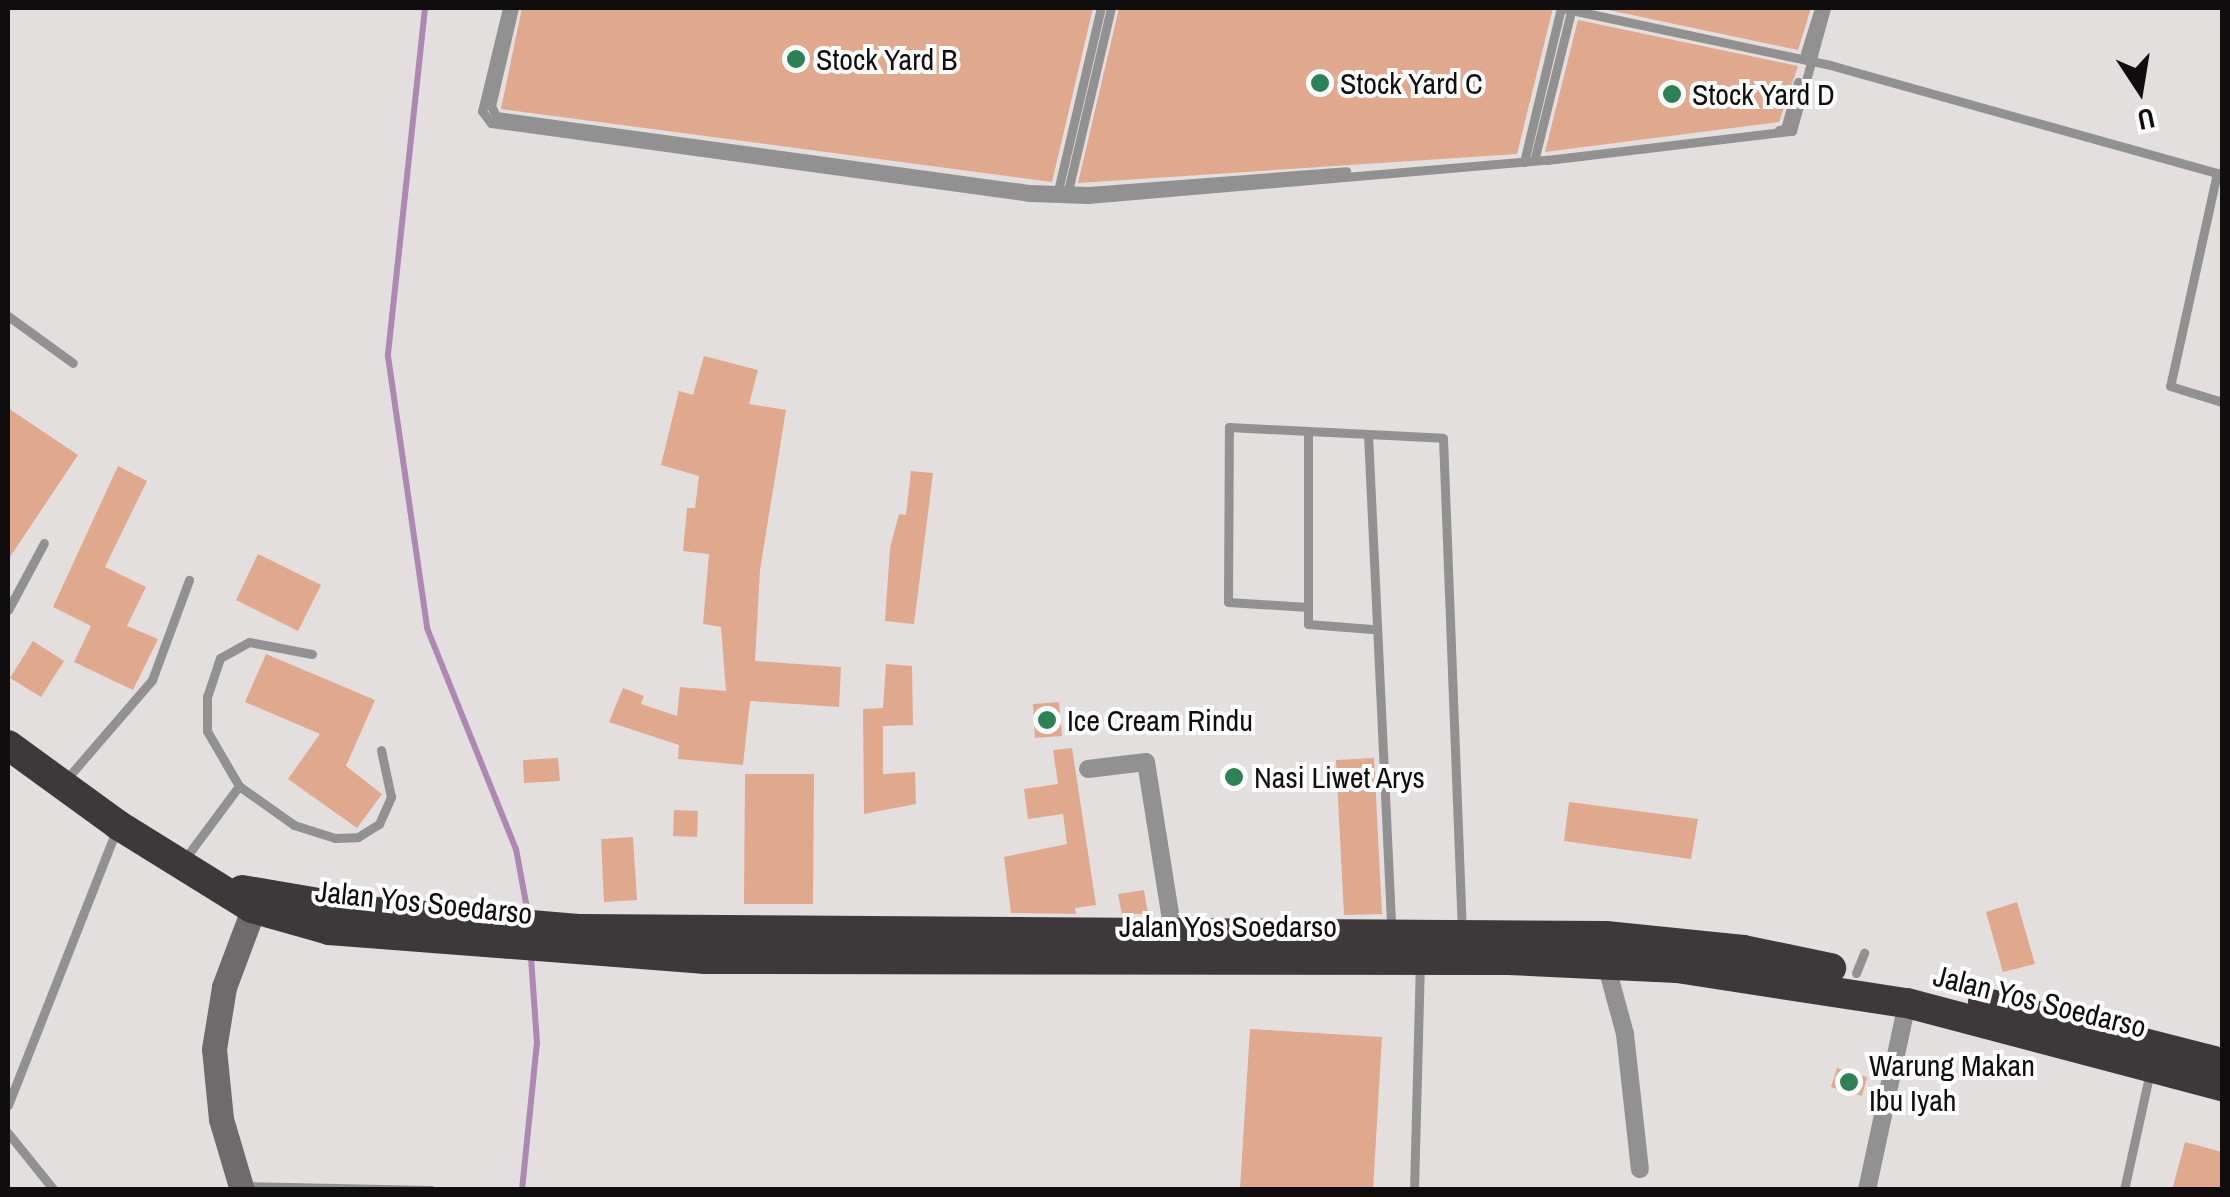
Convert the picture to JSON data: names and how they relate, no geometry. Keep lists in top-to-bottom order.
{
  "streets": {
    "highway": ["Jalan Yos Soedarso"]
  },
  "places": [
    "Stock Yard B",
    "Stock Yard C",
    "Stock Yard D",
    "Ice Cream Rindu",
    "Nasi Liwet Arys",
    "Warung Makan Ibu Iyah"
  ],
  "north": "bottom"
}
